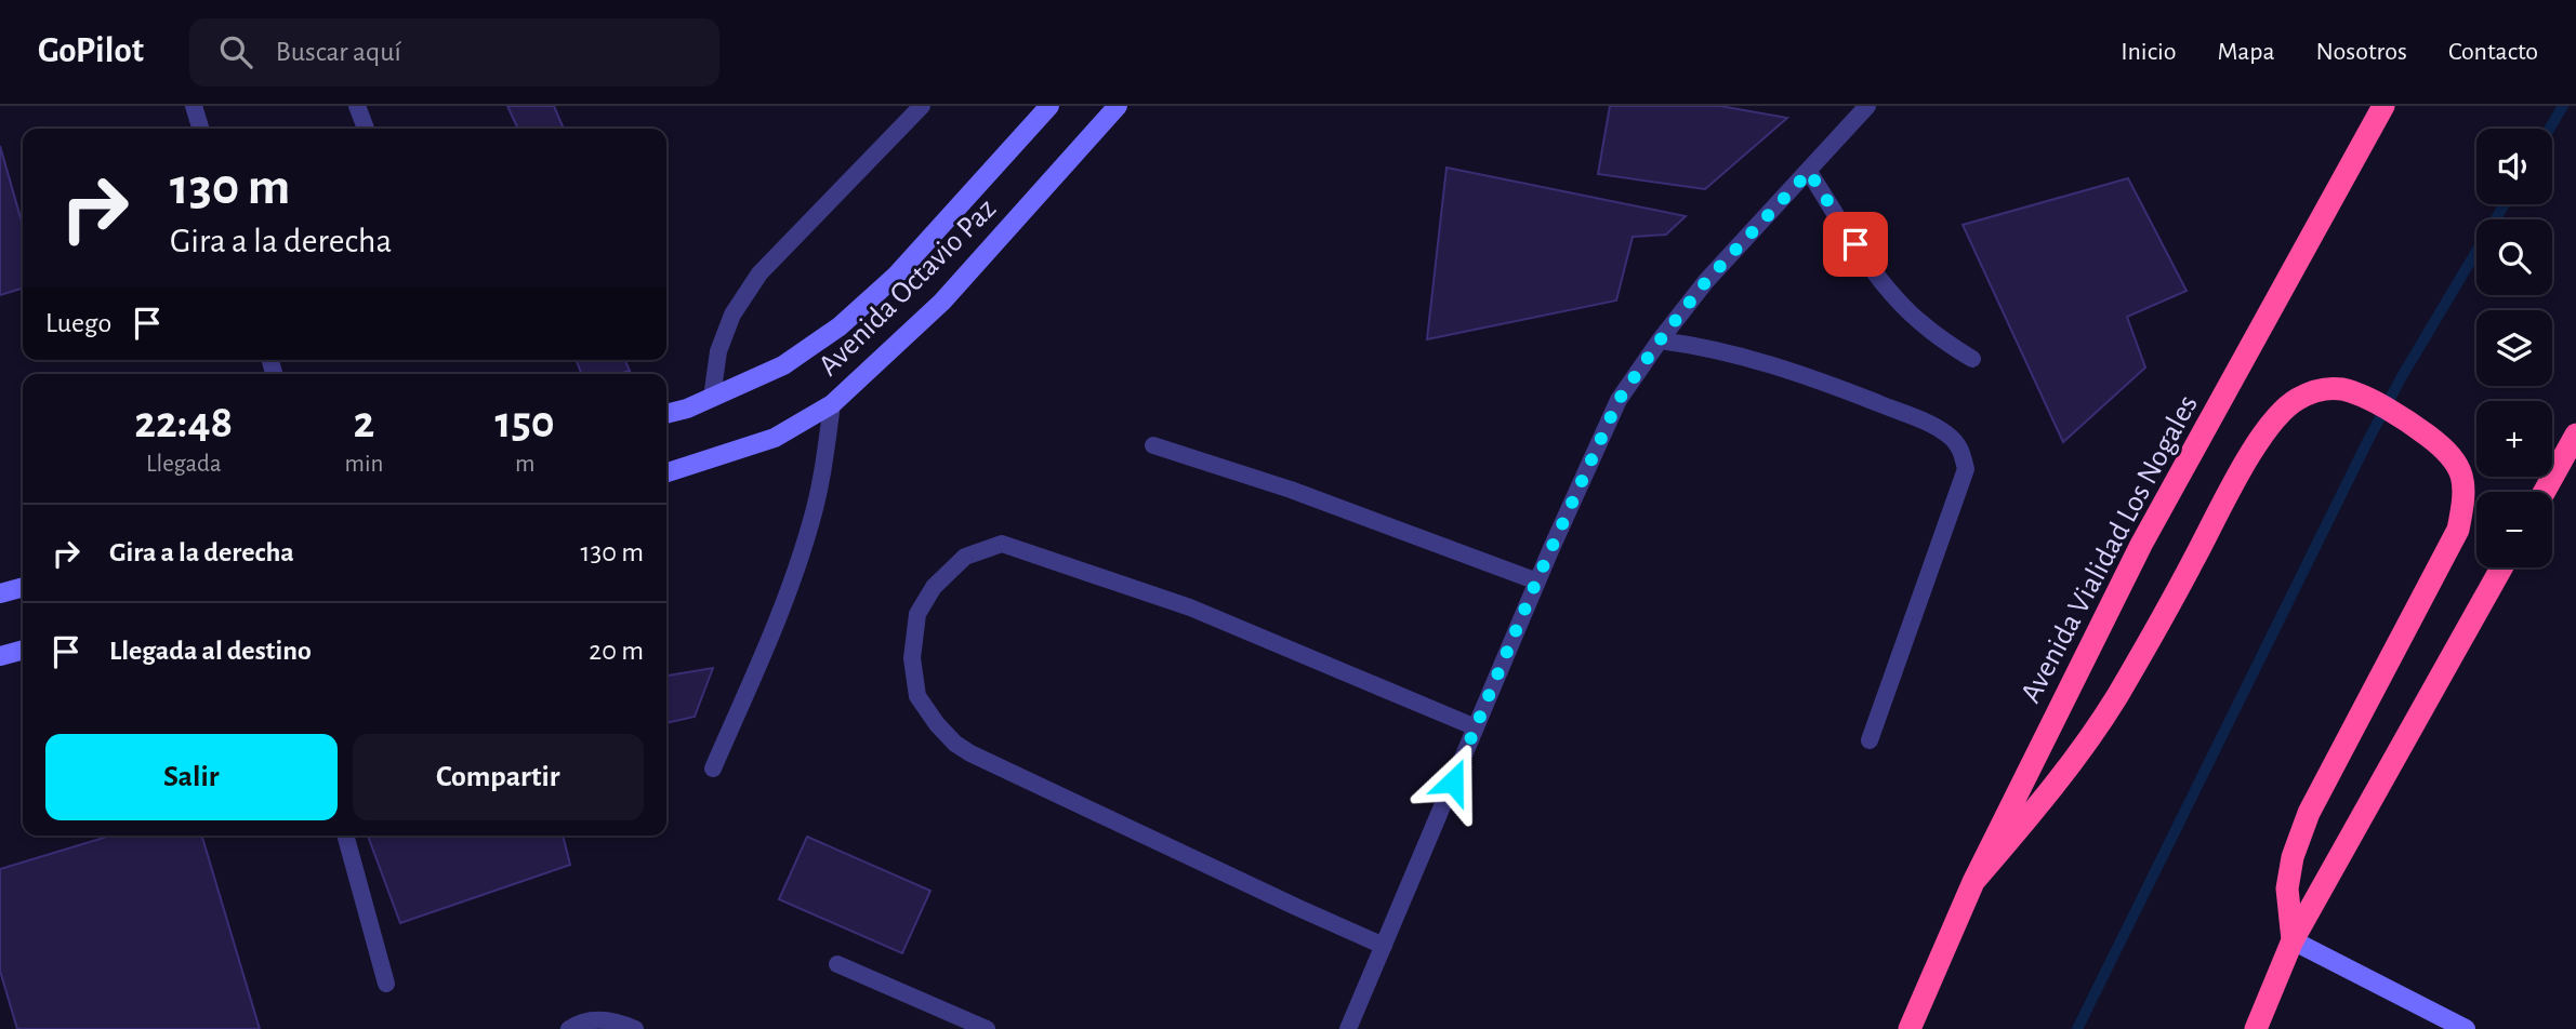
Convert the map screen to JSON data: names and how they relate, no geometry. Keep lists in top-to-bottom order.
{
  "streets": {
    "highway": ["Avenida Vialidad Los Nogales"],
    "street": ["Avenida Octavio Paz"]
  },
  "page": {
    "header": "GoPilot",
    "search": "Buscar aquí",
    "nav": [
      "Inicio",
      "Mapa",
      "Nosotros",
      "Contacto"
    ],
    "map_buttons": ["+", "−"],
    "turn": ["130 m", "Gira a la derecha"],
    "then": "Luego",
    "eta": [
      "22:48",
      "Llegada",
      "2",
      "min",
      "150",
      "m"
    ],
    "list": [
      {
        "name": "Gira a la derecha",
        "value": "130 m"
      },
      {
        "name": "Llegada al destino",
        "value": "20 m"
      }
    ],
    "buttons": ["Salir", "Compartir"]
  }
}
